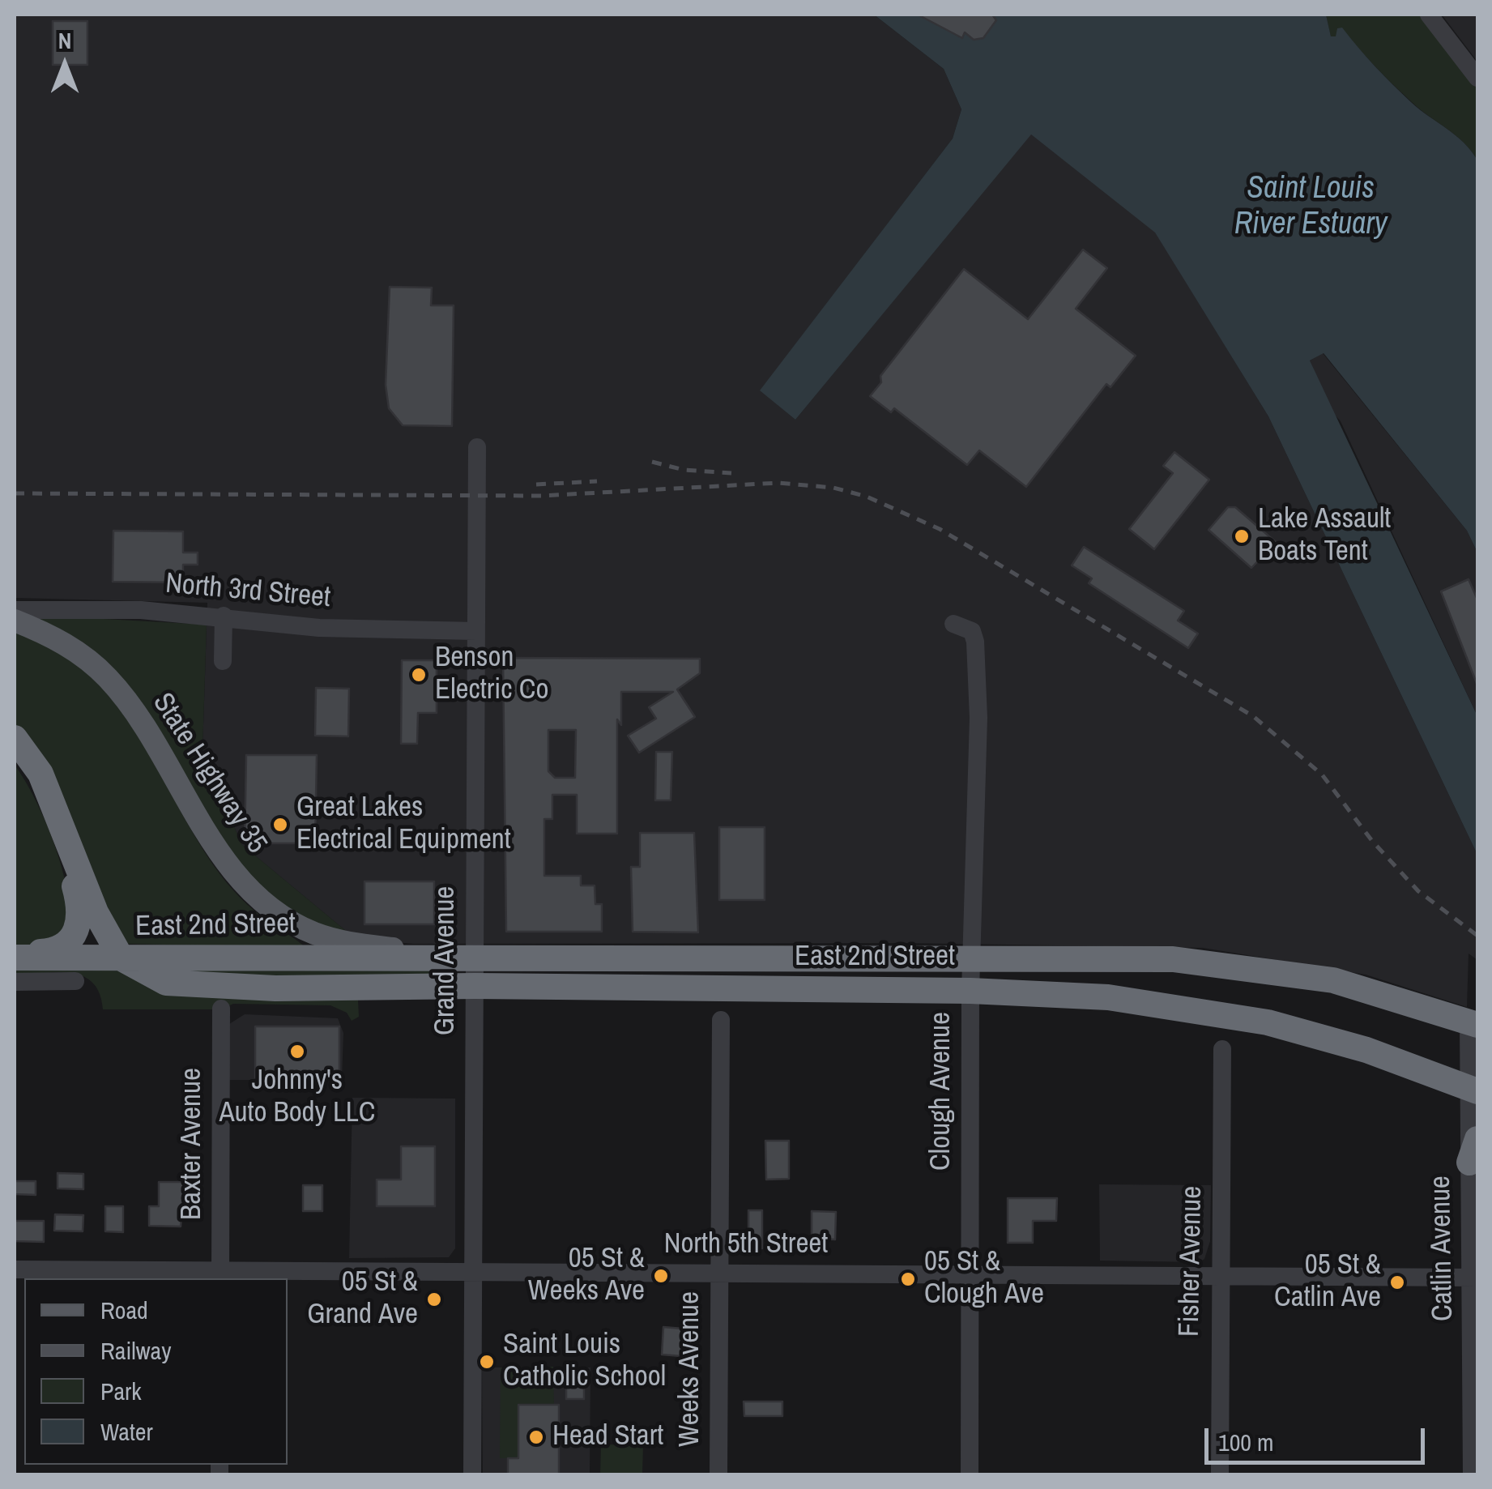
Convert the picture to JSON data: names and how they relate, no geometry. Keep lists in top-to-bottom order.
{
  "streets": {
    "highway": ["East 2nd Street"],
    "main road": ["State Highway 35"],
    "street": [
      "North 3rd Street",
      "Grand Avenue",
      "Clough Avenue",
      "Baxter Avenue",
      "North 5th Street",
      "Catlin Avenue",
      "Fisher Avenue",
      "Weeks Avenue"
    ]
  },
  "crossings": [
    ["North 3rd Street", "Grand Avenue"],
    ["State Highway 35", "East 2nd Street"],
    ["State Highway 35", "Grand Avenue"],
    ["East 2nd Street", "Grand Avenue"],
    ["East 2nd Street", "Clough Avenue"],
    ["East 2nd Street", "Catlin Avenue"],
    ["Grand Avenue", "North 5th Street"],
    ["Clough Avenue", "North 5th Street"],
    ["Baxter Avenue", "North 5th Street"],
    ["North 5th Street", "Catlin Avenue"],
    ["North 5th Street", "Fisher Avenue"],
    ["North 5th Street", "Weeks Avenue"]
  ],
  "water": ["Saint Louis River Estuary"],
  "places": [
    "Lake Assault Boats Tent",
    "Benson Electric Co",
    "Great Lakes Electrical Equipment",
    "Johnny's Auto Body LLC",
    "05 St & Weeks Ave",
    "05 St & Clough Ave",
    "05 St & Catlin Ave",
    "05 St & Grand Ave",
    "Saint Louis Catholic School",
    "Head Start"
  ],
  "legend": [
    "Road",
    "Railway",
    "Park",
    "Water"
  ],
  "scale_bar": "100 m",
  "north": "top"
}
